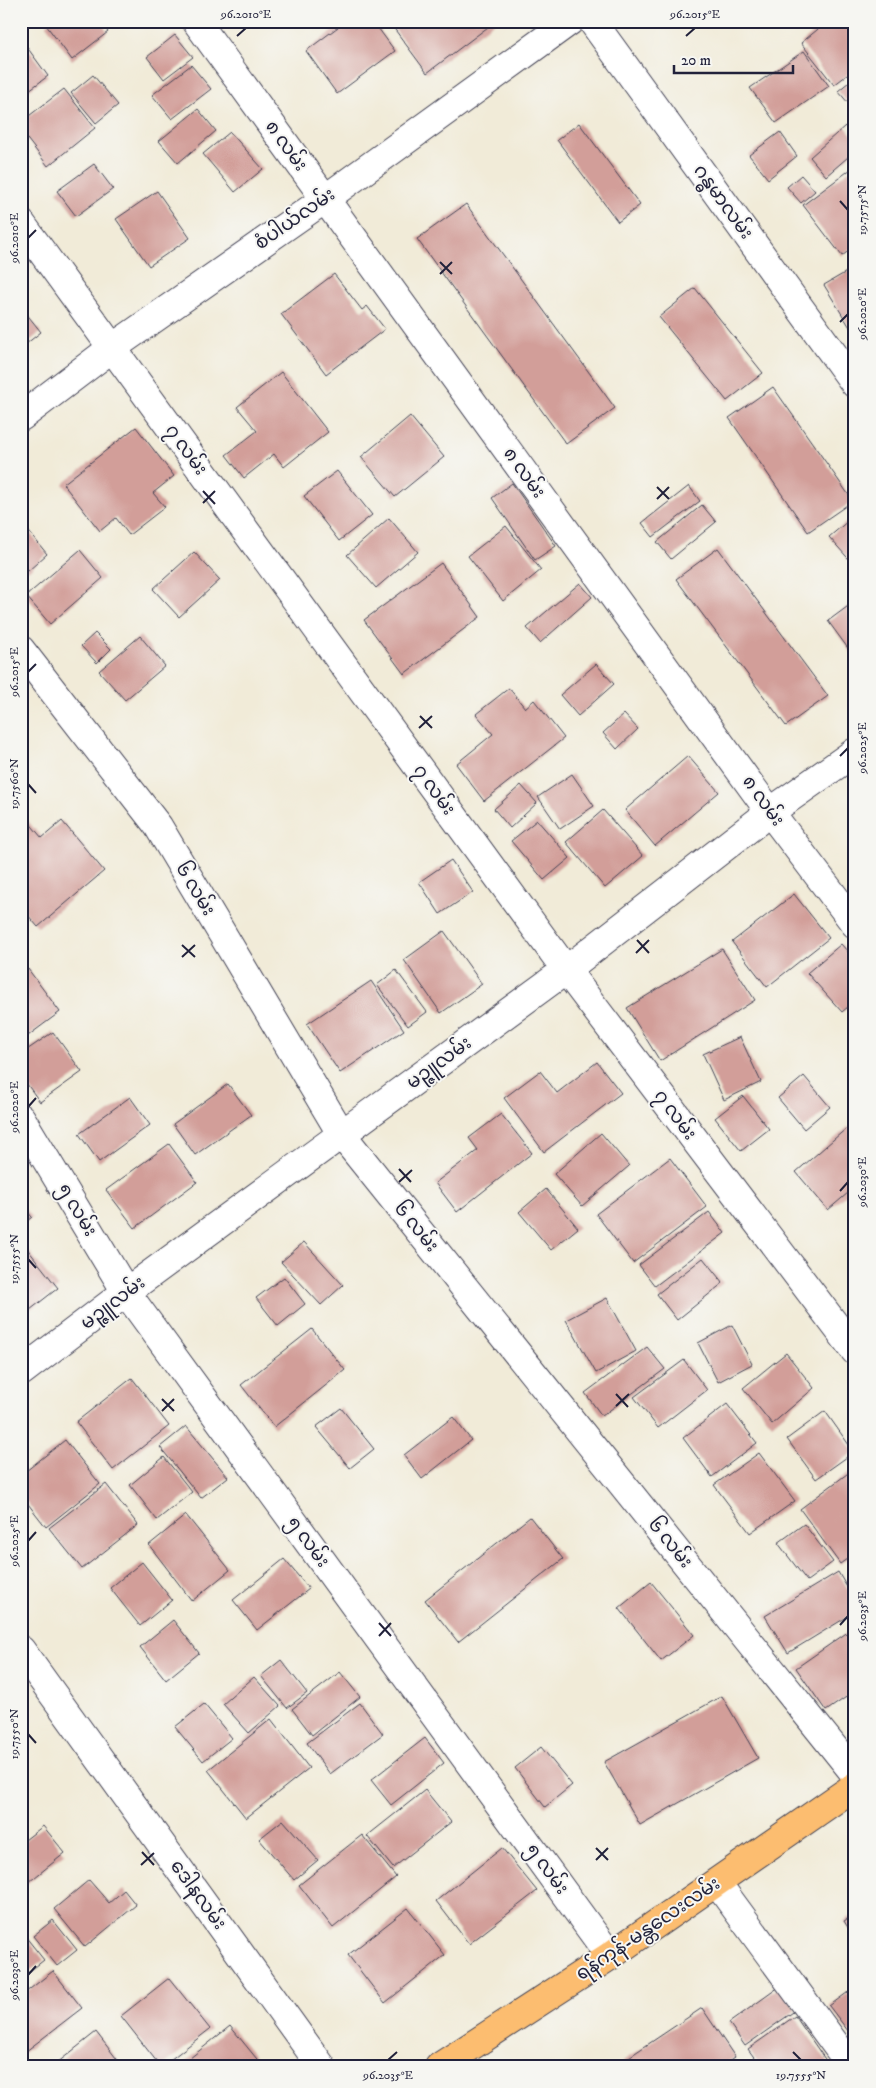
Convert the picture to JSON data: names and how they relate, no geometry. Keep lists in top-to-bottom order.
{
  "streets": {
    "main road": ["ရန်ကုန်-မန္တလေးလမ်း"],
    "street": [
      "၈ လမ်း",
      "ဂန္ဓမာလမ်း",
      "စံပါယ်လမ်း",
      "၇ လမ်း",
      "၆ လမ်း",
      "မဉ္ဇူလမ်း",
      "၅ လမ်း",
      "ဒေါနလမ်း"
    ]
  },
  "crossings": [
    ["၈ လမ်း", "စံပါယ်လမ်း"],
    ["၈ လမ်း", "မဉ္ဇူလမ်း"],
    ["စံပါယ်လမ်း", "၇ လမ်း"],
    ["၇ လမ်း", "မဉ္ဇူလမ်း"],
    ["၆ လမ်း", "မဉ္ဇူလမ်း"],
    ["မဉ္ဇူလမ်း", "၅ လမ်း"],
    ["၅ လမ်း", "ရန်ကုန်-မန္တလေးလမ်း"]
  ],
  "scale_bar": "20 m",
  "coordinates": [
    "96.2010°E",
    "96.2015°E",
    "19.7575°N",
    "96.2020°E",
    "96.2025°E",
    "19.7560°N",
    "96.2030°E",
    "19.7555°N",
    "96.2035°E",
    "19.7550°N"
  ]
}
